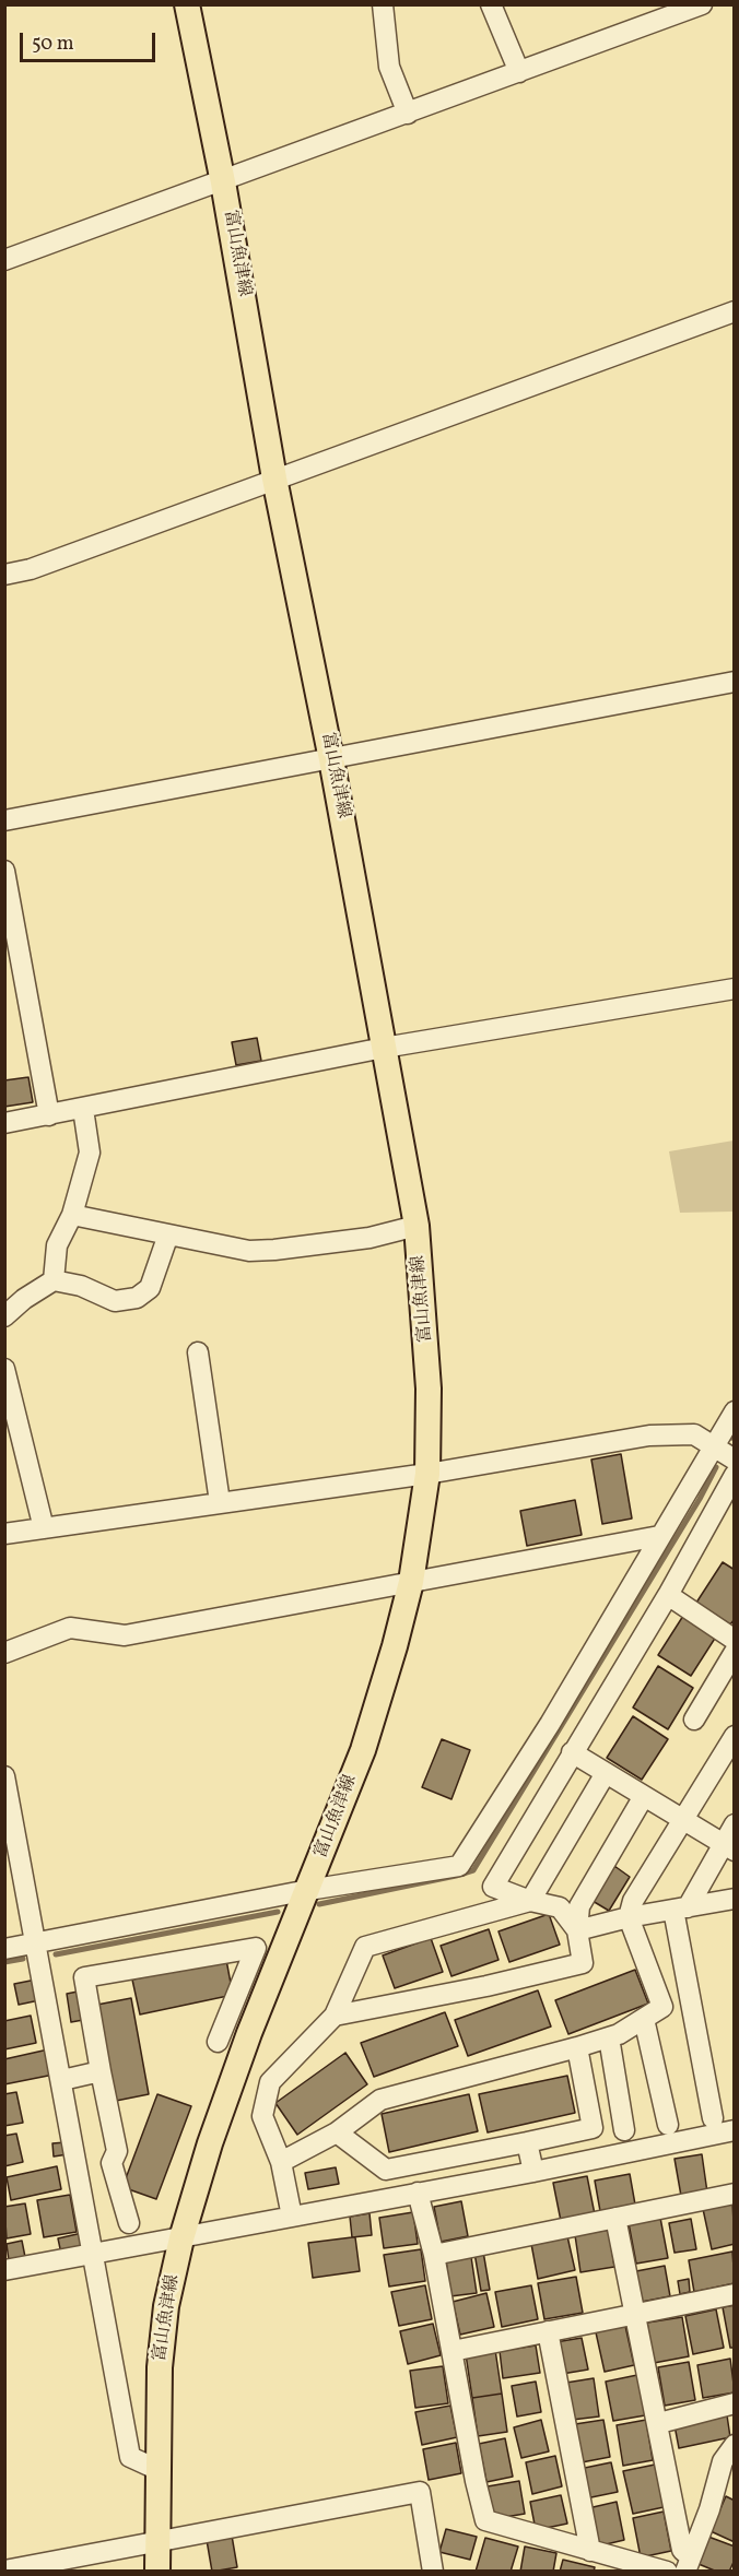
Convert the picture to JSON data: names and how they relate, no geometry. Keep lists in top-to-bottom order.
{
  "streets": {
    "main road": ["富山魚津線"]
  },
  "scale_bar": "50 m"
}
